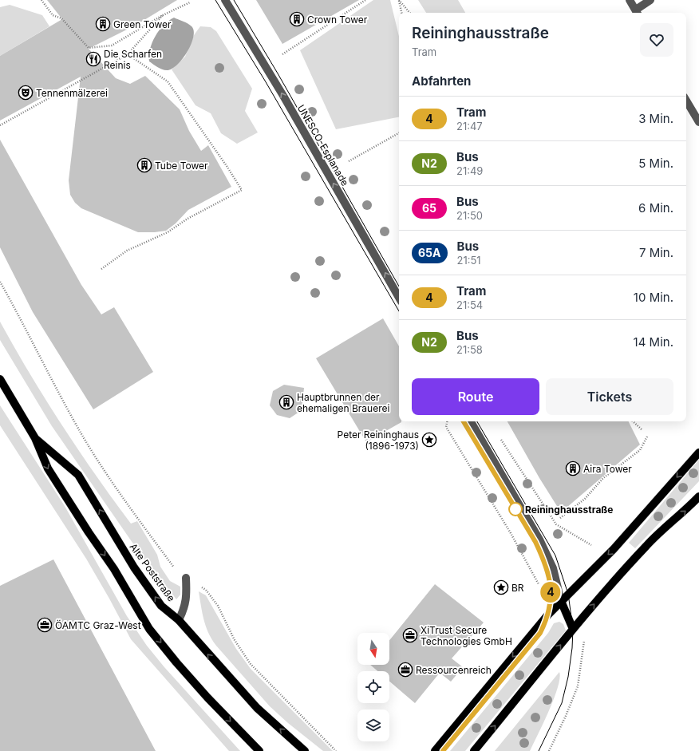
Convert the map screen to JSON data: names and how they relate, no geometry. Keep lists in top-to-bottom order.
{
  "streets": {
    "main road": ["Alte Poststraße"],
    "street": ["UNESCO-Esplanade"]
  },
  "one_way": ["UNESCO-Esplanade"],
  "places": {
    "building": [
      "Crown Tower",
      "Green Tower",
      "Tube Tower",
      "Hauptbrunnen der ehemaligen Brauerei",
      "Aira Tower"
    ],
    "restaurant": ["Die Scharfen Reinis"],
    "theatre": ["Tennenmälzerei"],
    "place": ["Peter Reininghaus (1896-1973)", "BR"],
    "other": ["Reininghausstraße"],
    "office": ["ÖAMTC Graz-West", "XiTrust Secure Technologies GmbH", "Ressourcenreich"]
  },
  "lines": ["tram line 4"],
  "north": "bottom",
  "page": {
    "on_map": "4",
    "heading": [
      ["Reininghausstraße", "Tram"],
      "Abfahrten"
    ],
    "list": [
      {
        "mark": "4",
        "name": "Tram",
        "note": "21:47",
        "value": "3 Min."
      },
      {
        "mark": "N2",
        "name": "Bus",
        "note": "21:49",
        "value": "5 Min."
      },
      {
        "mark": "65",
        "name": "Bus",
        "note": "21:50",
        "value": "6 Min."
      },
      {
        "mark": "65A",
        "name": "Bus",
        "note": "21:51",
        "value": "7 Min."
      },
      {
        "mark": "4",
        "name": "Tram",
        "note": "21:54",
        "value": "10 Min."
      },
      {
        "mark": "N2",
        "name": "Bus",
        "note": "21:58",
        "value": "14 Min."
      }
    ],
    "buttons": ["Route", "Tickets"]
  }
}
